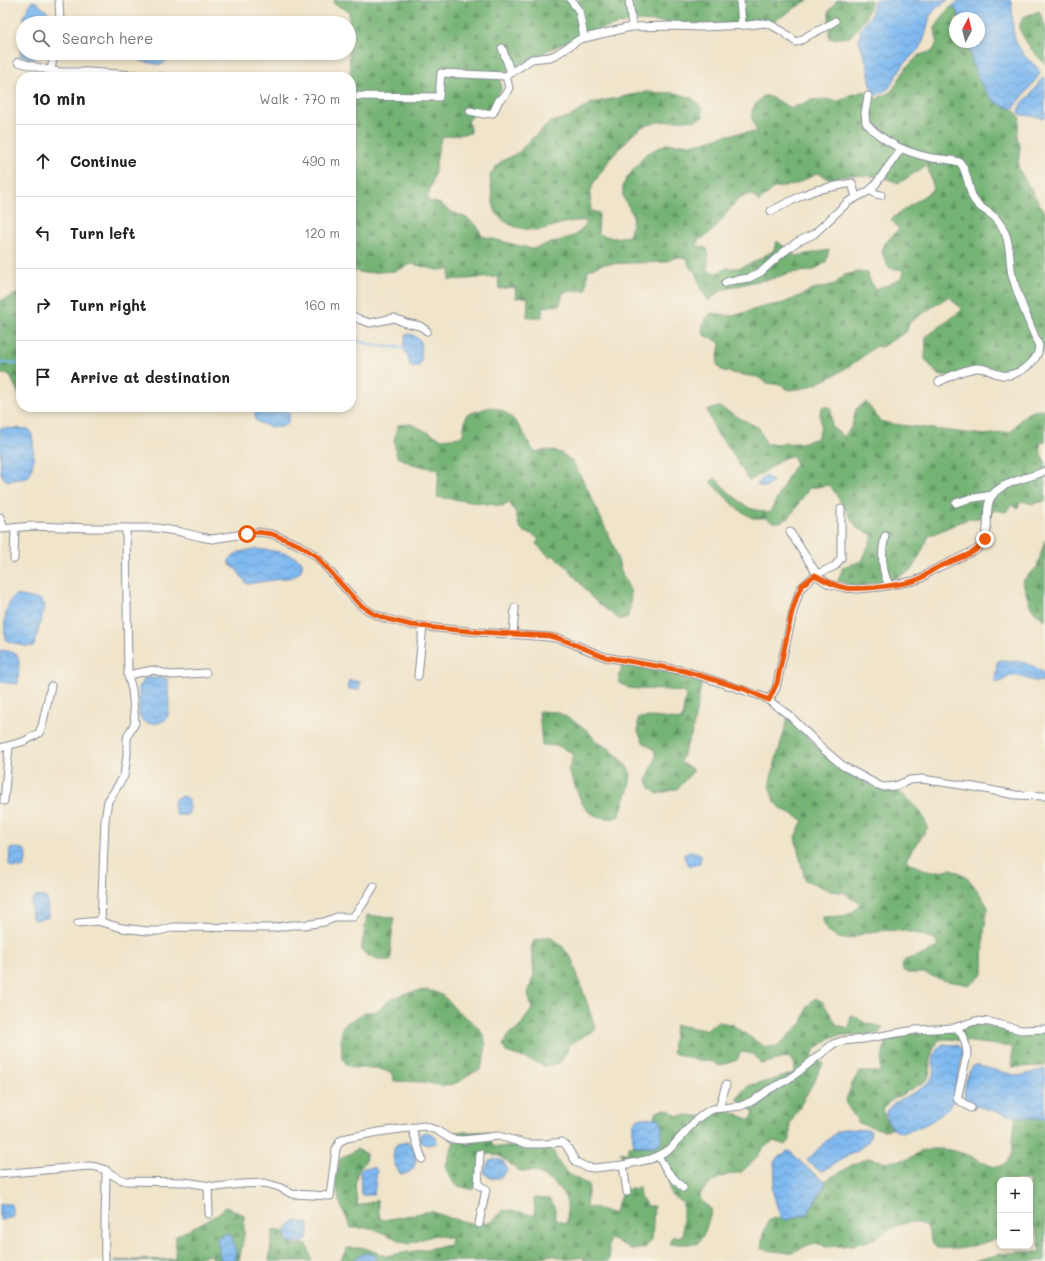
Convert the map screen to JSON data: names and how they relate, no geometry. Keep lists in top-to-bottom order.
{
  "north": "top",
  "page": {
    "search": "Search here",
    "heading": ["10 min", "Walk · 770 m"],
    "list": [
      ["Continue", "490 m"],
      ["Turn left", "120 m"],
      ["Turn right", "160 m"],
      "Arrive at destination"
    ],
    "map_buttons": ["+", "−"]
  }
}
